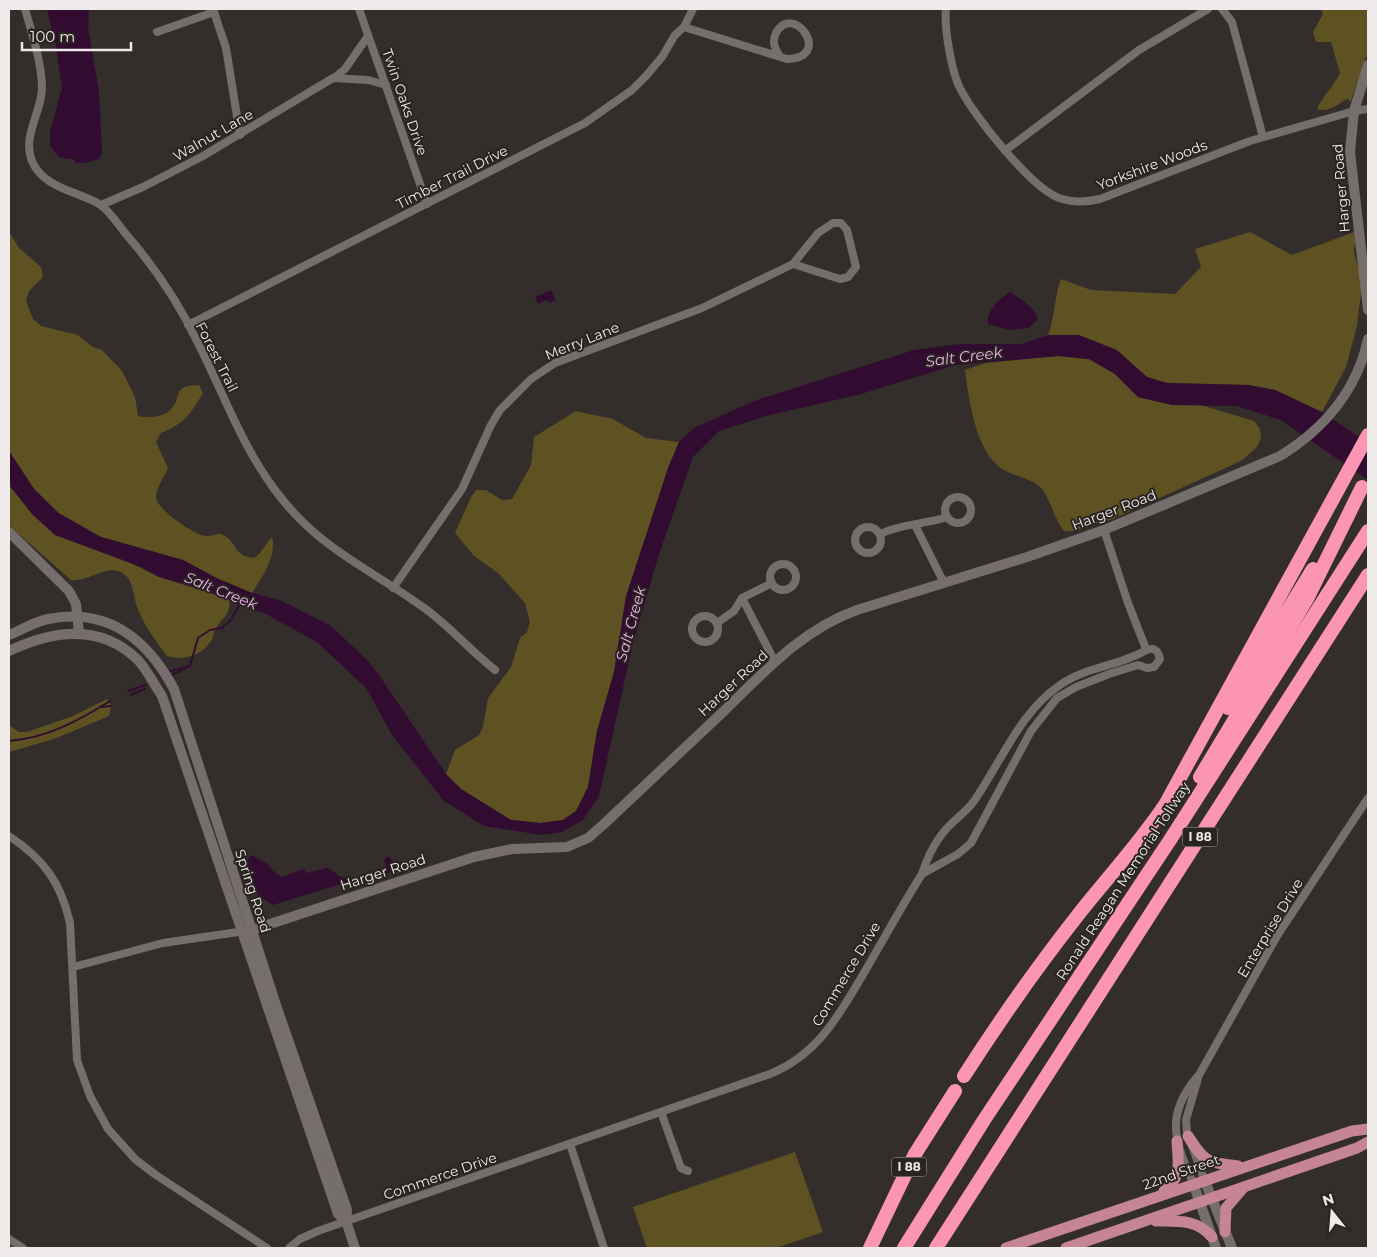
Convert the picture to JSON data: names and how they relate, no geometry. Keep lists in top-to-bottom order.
{
  "streets": {
    "highway": ["I 88", "Ronald Reagan Memorial Tollway"],
    "main road": ["22nd Street"],
    "street": [
      "Twin Oaks Drive",
      "Walnut Lane",
      "Yorkshire Woods",
      "Timber Trail Drive",
      "Harger Road",
      "Merry Lane",
      "Forest Trail",
      "Spring Road",
      "Enterprise Drive",
      "Commerce Drive"
    ]
  },
  "crossings": [
    ["Twin Oaks Drive", "Walnut Lane"],
    ["Twin Oaks Drive", "Timber Trail Drive"],
    ["Walnut Lane", "Forest Trail"],
    ["Yorkshire Woods", "Harger Road"],
    ["Timber Trail Drive", "Forest Trail"],
    ["Harger Road", "Spring Road"],
    ["Merry Lane", "Forest Trail"],
    ["Spring Road", "Commerce Drive"],
    ["Enterprise Drive", "22nd Street"]
  ],
  "water": ["Salt Creek"],
  "scale_bar": "100 m",
  "north": "top"
}
